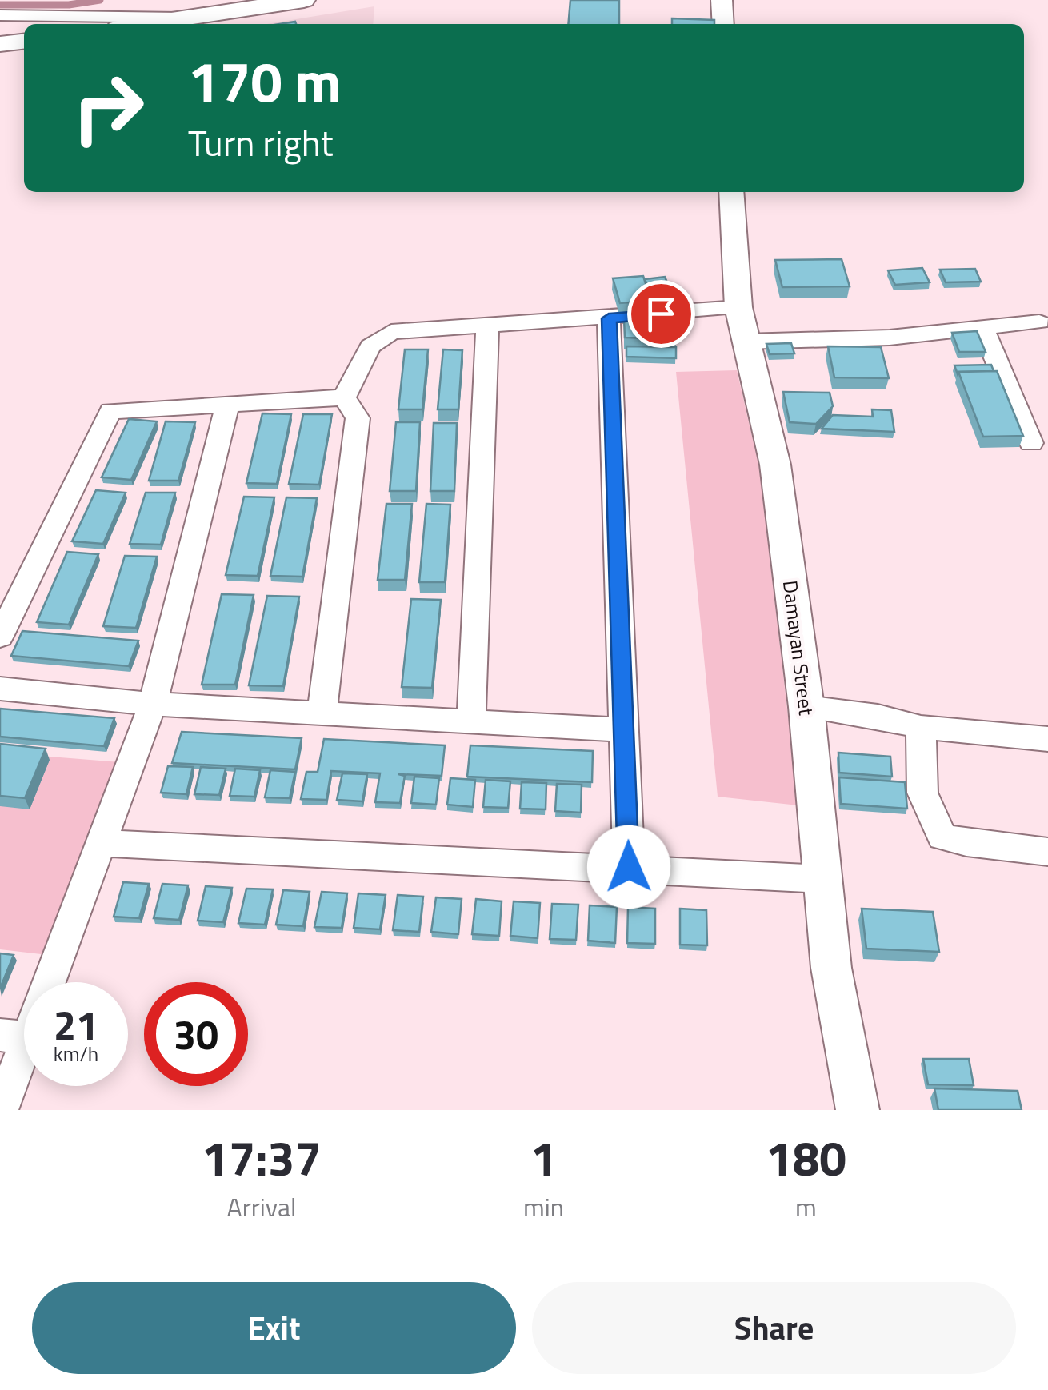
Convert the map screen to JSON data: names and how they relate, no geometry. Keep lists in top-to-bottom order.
{
  "streets": {
    "street": ["Damayan Street"]
  },
  "page": {
    "turn": ["170 m", "Turn right"],
    "speed": "21 km/h",
    "limit": "30",
    "eta": [
      "17:37",
      "Arrival",
      "1",
      "min",
      "180",
      "m"
    ],
    "buttons": ["Exit", "Share"]
  }
}
